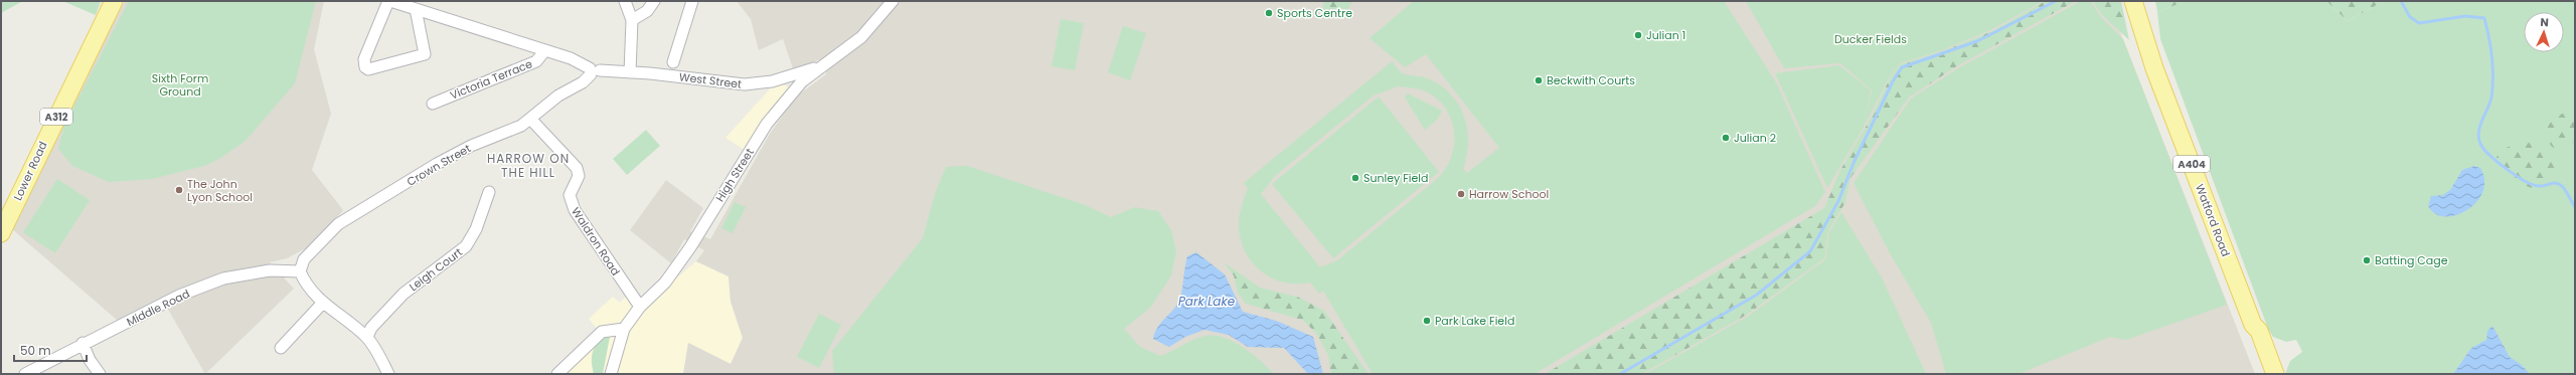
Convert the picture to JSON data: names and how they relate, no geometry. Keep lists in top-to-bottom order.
{
  "streets": {
    "main road": [
      "A312",
      "A404",
      "Lower Road",
      "Watford Road"
    ],
    "street": [
      "Victoria Terrace",
      "West Street",
      "Crown Street",
      "High Street",
      "Waldron Road",
      "Leigh Court",
      "Middle Road"
    ]
  },
  "crossings": [
    ["Victoria Terrace", "West Street"],
    ["West Street", "Crown Street"],
    ["West Street", "High Street"],
    ["Crown Street", "Waldron Road"],
    ["Crown Street", "Middle Road"],
    ["High Street", "Waldron Road"]
  ],
  "districts": ["HARROW ON THE HILL"],
  "water": ["Park Lake"],
  "parks": ["Ducker Fields", "Sixth Form Ground"],
  "places": [
    "Sports Centre",
    "Julian 1",
    "Beckwith Courts",
    "Julian 2",
    "Sunley Field",
    "The John Lyon School",
    "Harrow School",
    "Batting Cage",
    "Park Lake Field"
  ],
  "scale_bar": "50 m",
  "north": "top"
}
